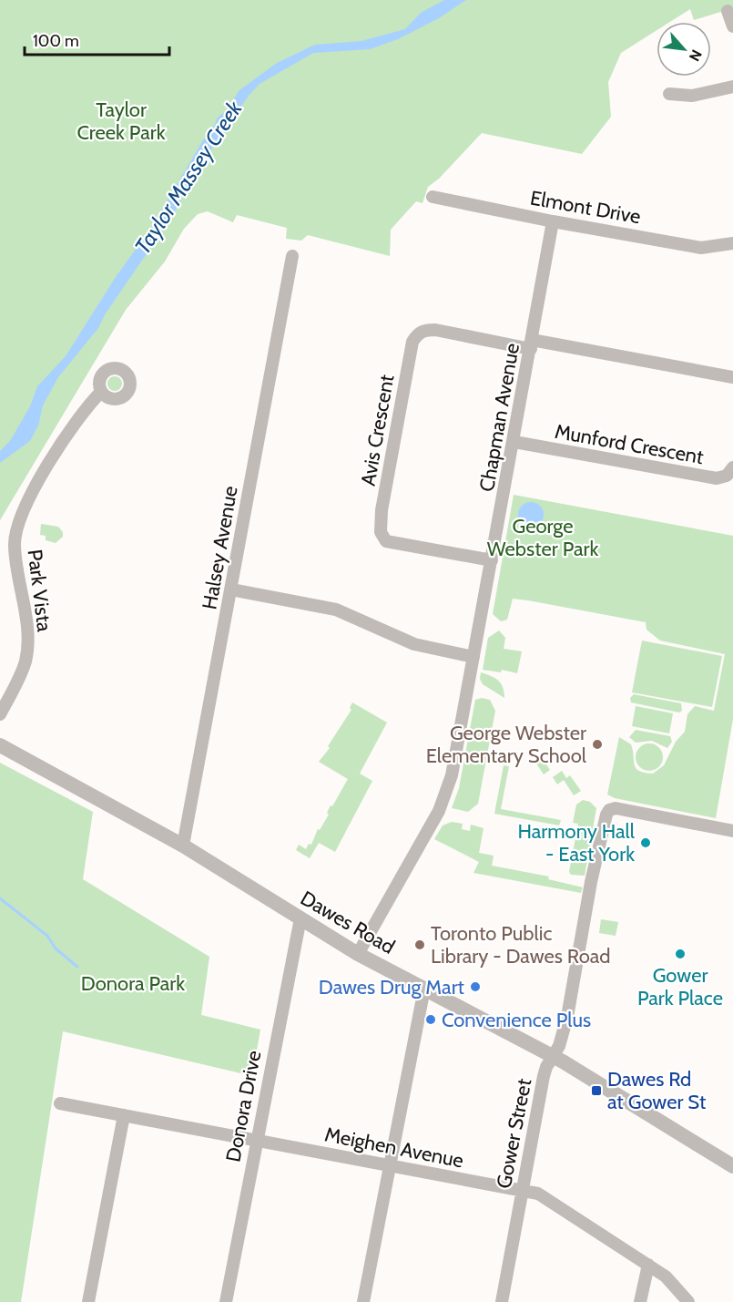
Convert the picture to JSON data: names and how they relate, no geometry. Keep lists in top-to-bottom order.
{
  "streets": {
    "street": [
      "Elmont Drive",
      "Chapman Avenue",
      "Avis Crescent",
      "Munford Crescent",
      "Halsey Avenue",
      "Park Vista",
      "Dawes Road",
      "Donora Drive",
      "Gower Street",
      "Meighen Avenue"
    ]
  },
  "crossings": [
    ["Elmont Drive", "Chapman Avenue"],
    ["Chapman Avenue", "Avis Crescent"],
    ["Chapman Avenue", "Munford Crescent"],
    ["Chapman Avenue", "Dawes Road"],
    ["Halsey Avenue", "Dawes Road"],
    ["Dawes Road", "Donora Drive"],
    ["Dawes Road", "Gower Street"],
    ["Donora Drive", "Meighen Avenue"],
    ["Gower Street", "Meighen Avenue"]
  ],
  "water": ["Taylor Massey Creek"],
  "parks": ["Taylor Creek Park", "George Webster Park", "Donora Park"],
  "places": {
    "other": [
      "George Webster Elementary School",
      "Harmony Hall - East York",
      "Toronto Public Library - Dawes Road",
      "Gower Park Place",
      "Dawes Drug Mart",
      "Convenience Plus"
    ],
    "transit": ["Dawes Rd at Gower St"]
  },
  "scale_bar": "100 m",
  "north": "bottom right"
}
